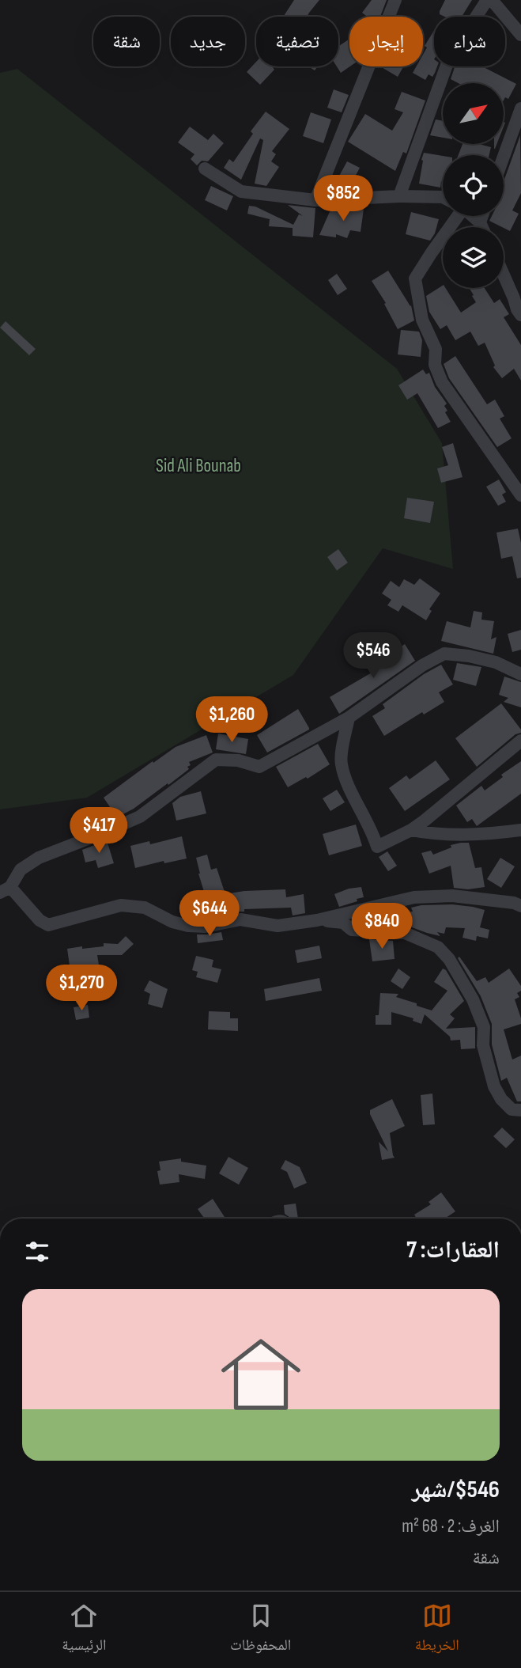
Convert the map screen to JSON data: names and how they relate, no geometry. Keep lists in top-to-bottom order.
{
  "parks": ["Sid Ali Bounab"],
  "north": "top right",
  "page": {
    "chip": [
      "شراء",
      "إيجار",
      "تصفية",
      "جديد",
      "شقة"
    ],
    "price": [
      "$852",
      "$546",
      "$1,260",
      "$417",
      "$644",
      "$840",
      "$1,270"
    ],
    "heading": "العقارات: 7",
    "list": [
      {
        "name": "$546/شهر",
        "note": "الغرف: 2 · 68 m² · شقة"
      }
    ],
    "tabs": ["الخريطة", "المحفوظات", "الرئيسية"]
  }
}
